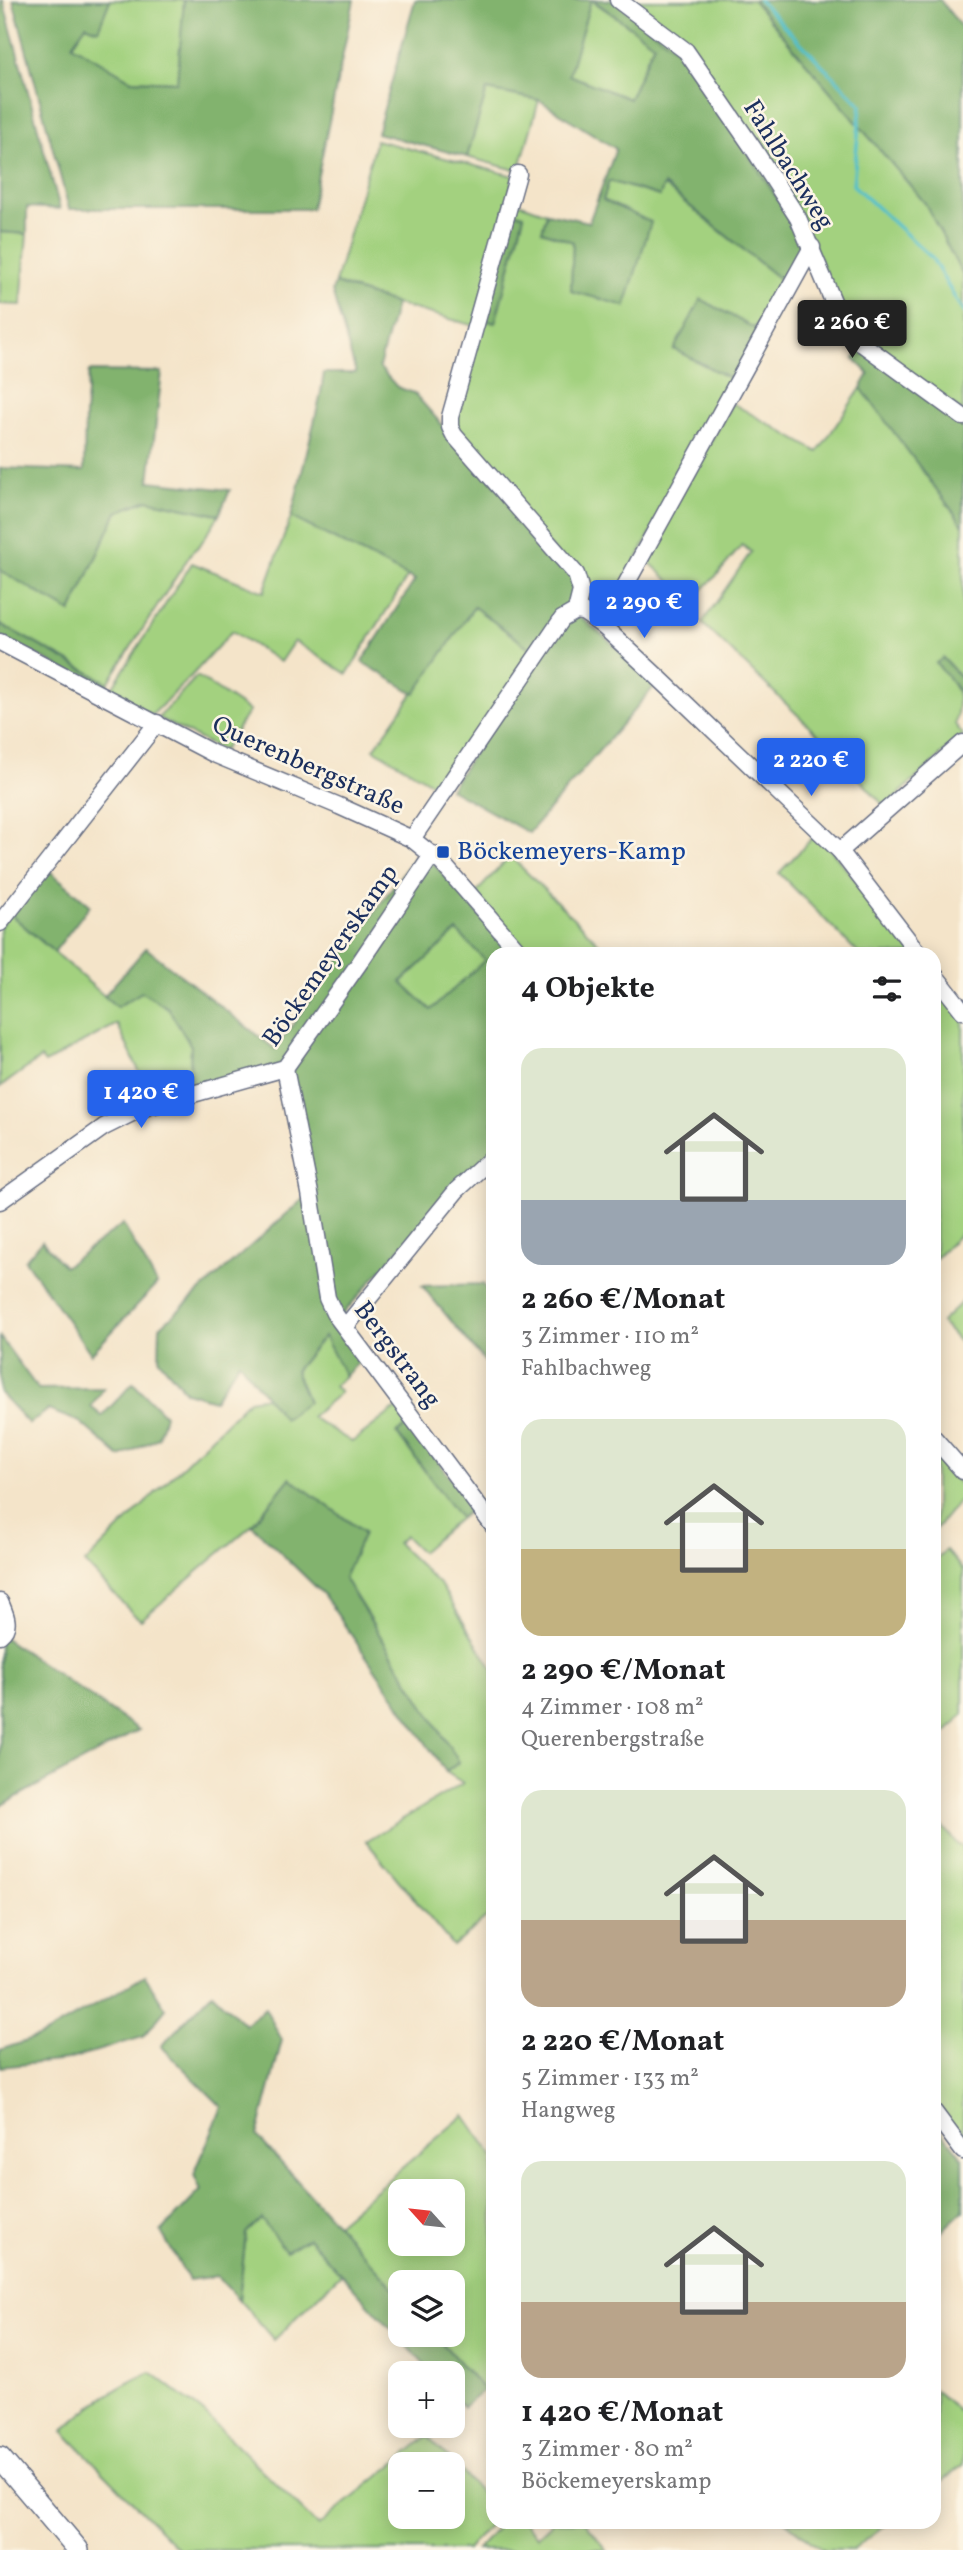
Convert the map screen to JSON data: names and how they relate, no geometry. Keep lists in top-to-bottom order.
{
  "streets": {
    "street": [
      "Fahlbachweg",
      "Querenbergstraße",
      "Böckemeyerskamp",
      "Bergstrang"
    ]
  },
  "crossings": [
    ["Böckemeyerskamp", "Bergstrang"]
  ],
  "places": {
    "transit": ["Böckemeyers-Kamp"]
  },
  "north": "top left",
  "page": {
    "price": [
      "2 260 €",
      "2 290 €",
      "2 220 €",
      "1 420 €"
    ],
    "heading": "4 Objekte",
    "list": [
      {
        "name": "2 260 €/Monat",
        "note": "3 Zimmer · 110 m² · Fahlbachweg"
      },
      {
        "name": "2 290 €/Monat",
        "note": "4 Zimmer · 108 m² · Querenbergstraße"
      },
      {
        "name": "2 220 €/Monat",
        "note": "5 Zimmer · 133 m² · Hangweg"
      },
      {
        "name": "1 420 €/Monat",
        "note": "3 Zimmer · 80 m² · Böckemeyerskamp"
      }
    ],
    "map_buttons": ["+", "−"]
  }
}
